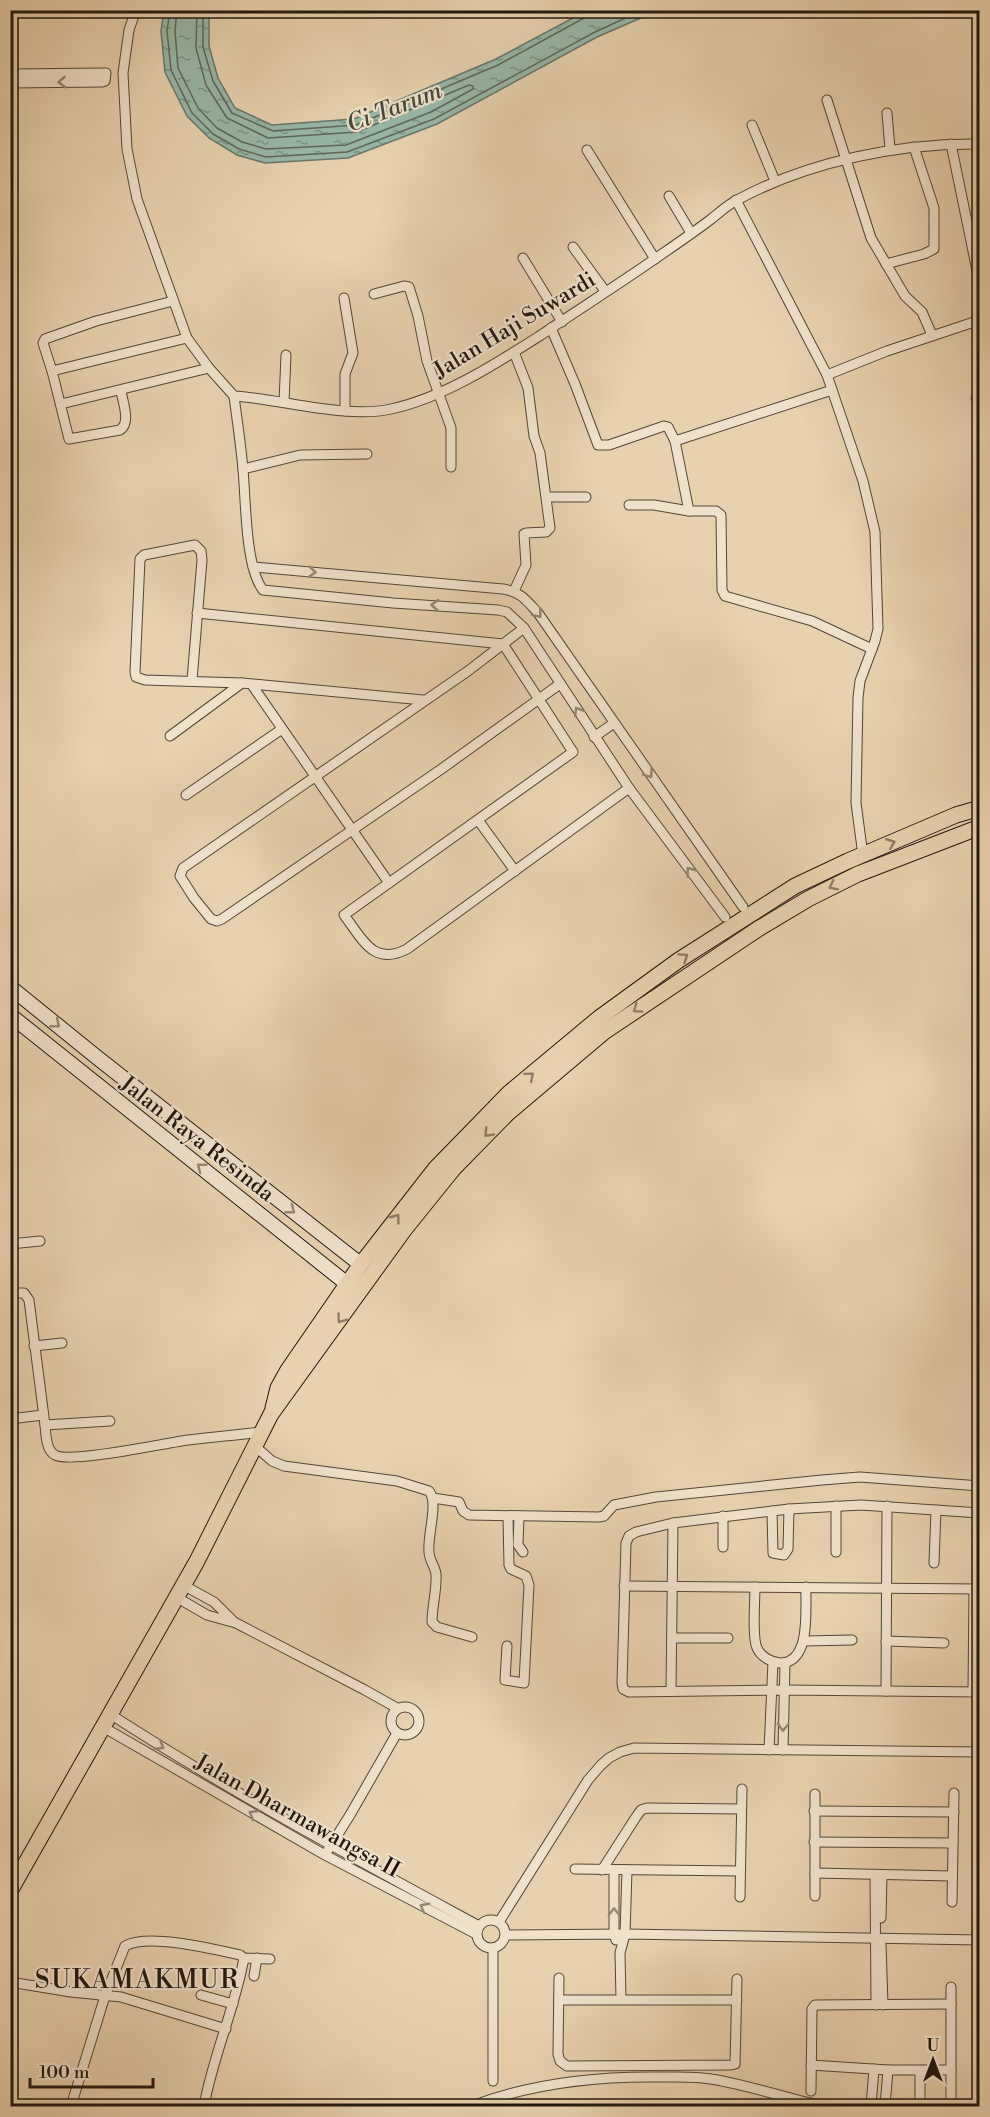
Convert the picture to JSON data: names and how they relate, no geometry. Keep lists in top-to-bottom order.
{
  "streets": {
    "street": ["Jalan Haji Suwardi", "Jalan Raya Resinda", "Jalan Dharmawangsa II"]
  },
  "districts": ["SUKAMAKMUR"],
  "water": ["Ci Tarum"],
  "scale_bar": "100 m",
  "north": "top"
}
